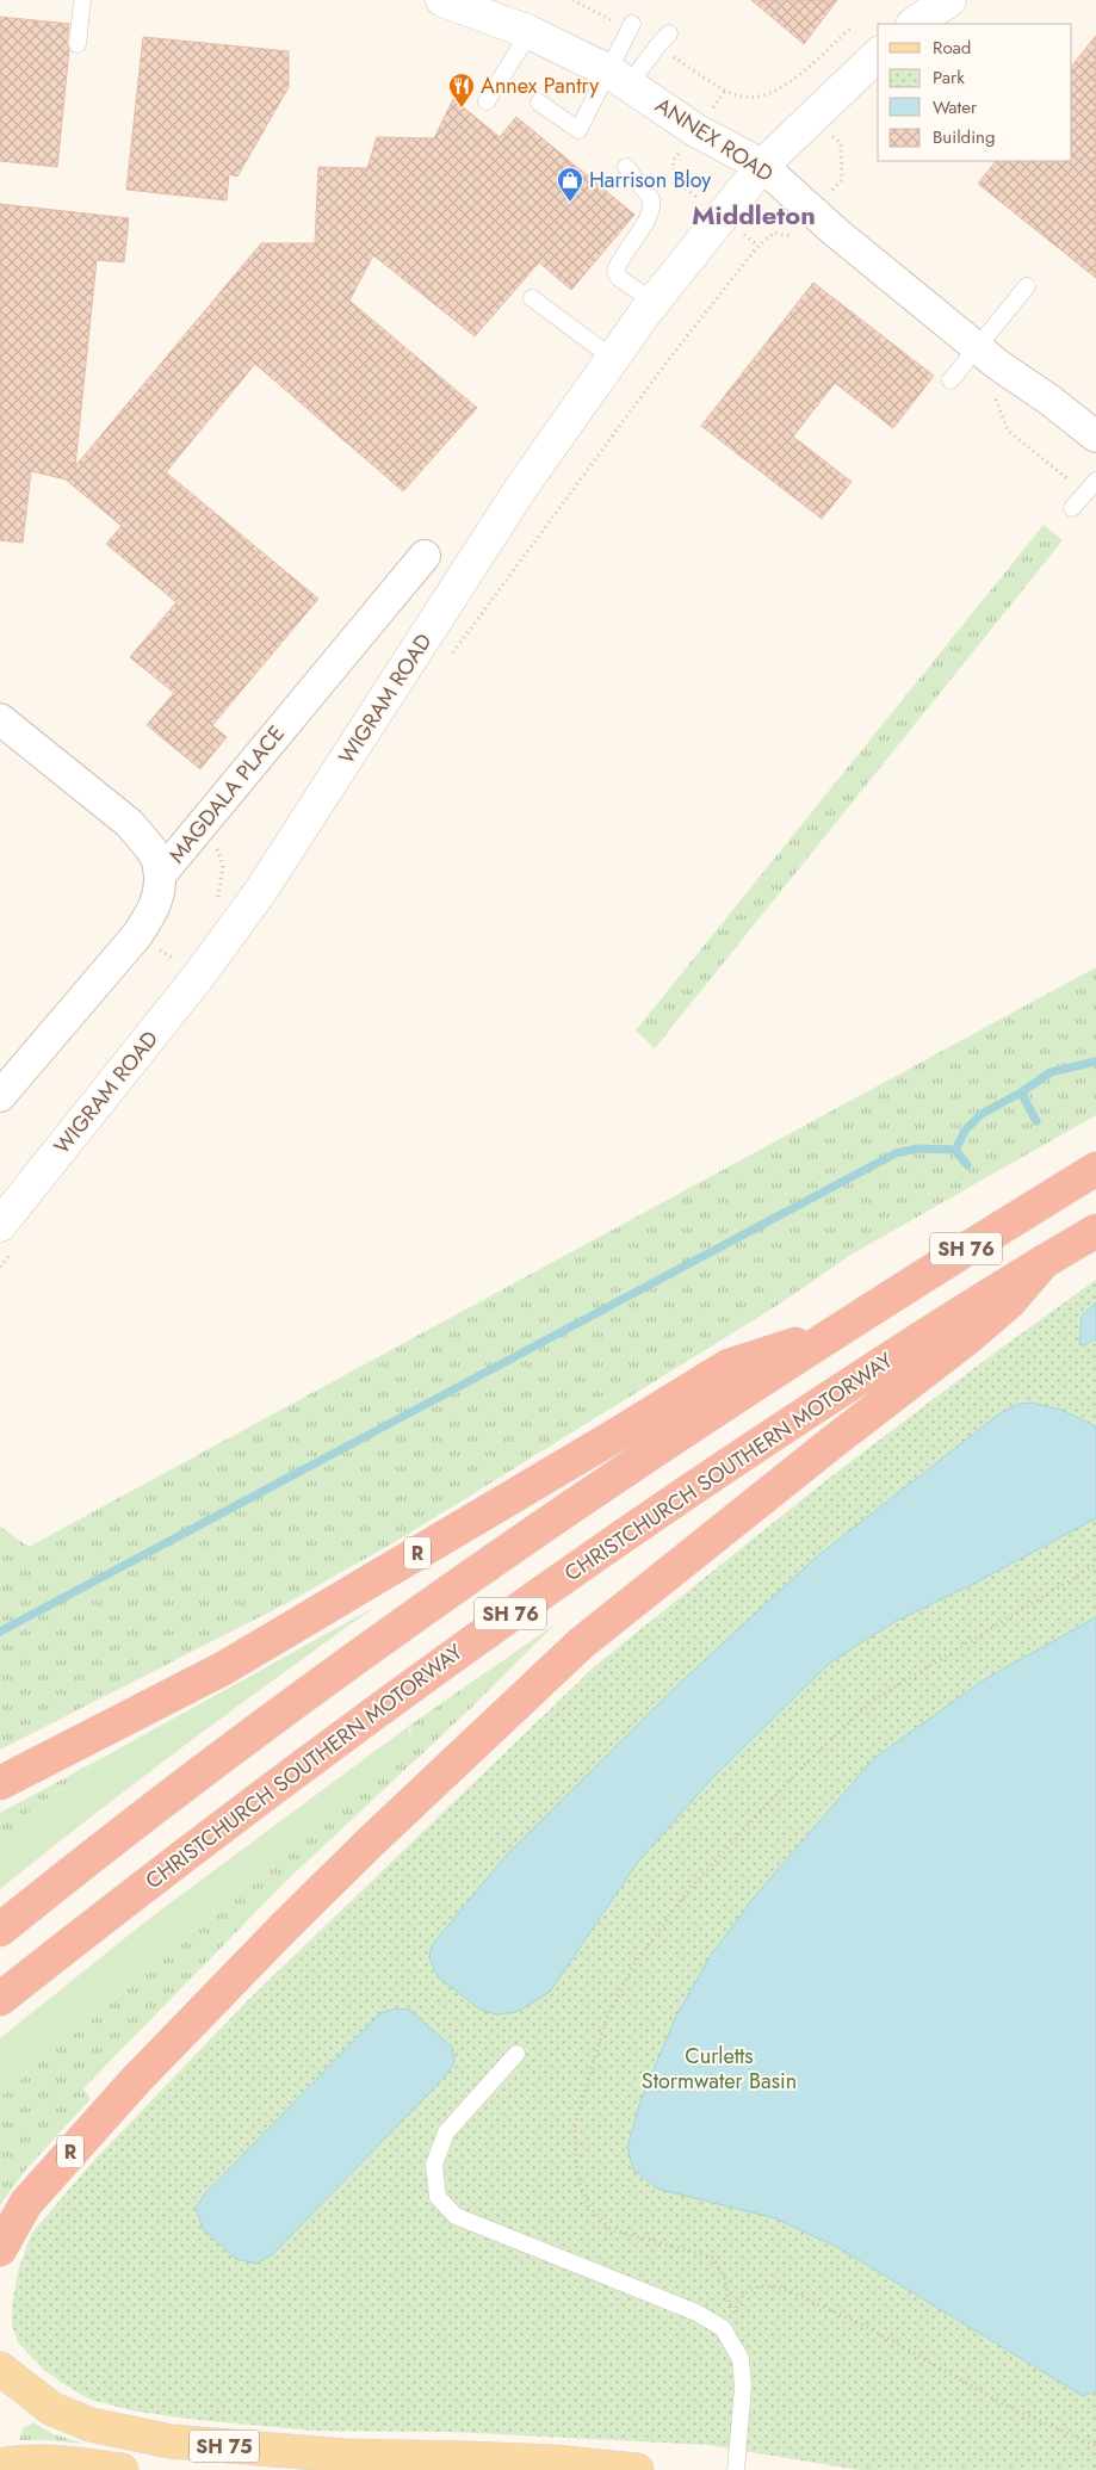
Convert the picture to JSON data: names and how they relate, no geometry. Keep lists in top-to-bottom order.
{
  "streets": {
    "highway": ["SH 76", "CHRISTCHURCH SOUTHERN MOTORWAY", "R"],
    "main road": ["ANNEX ROAD", "WIGRAM ROAD", "SH 75"],
    "street": ["MAGDALA PLACE"]
  },
  "crossings": [
    ["ANNEX ROAD", "WIGRAM ROAD"],
    ["SH 76", "R"],
    ["CHRISTCHURCH SOUTHERN MOTORWAY", "R"]
  ],
  "districts": ["Middleton"],
  "parks": ["Curletts Stormwater Basin"],
  "places": {
    "restaurant": ["Annex Pantry"],
    "shop": ["Harrison Bloy"]
  },
  "legend": [
    "Road",
    "Park",
    "Water",
    "Building"
  ]
}
